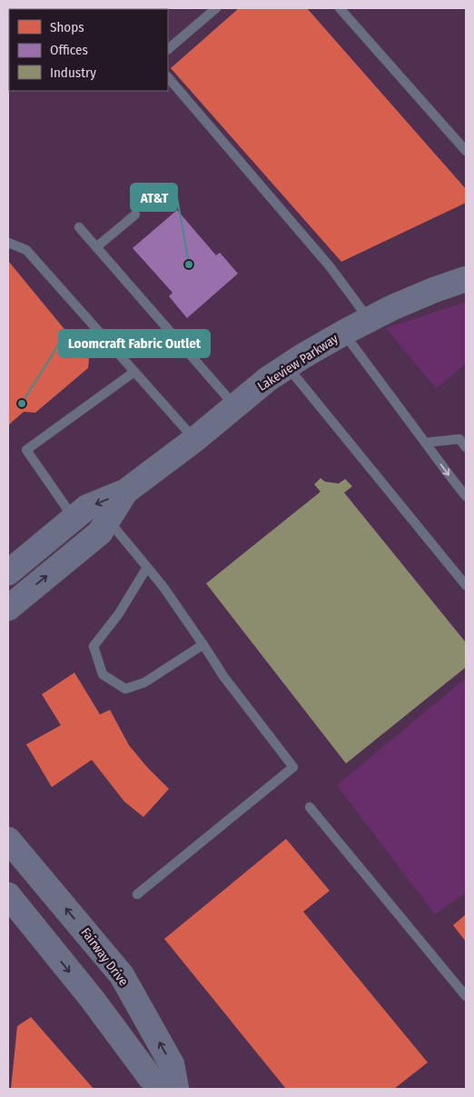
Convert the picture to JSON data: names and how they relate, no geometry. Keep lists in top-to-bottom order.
{
  "streets": {
    "street": ["Lakeview Parkway", "Fairway Drive"]
  },
  "places": ["AT&T", "Loomcraft Fabric Outlet"],
  "legend": ["Shops", "Offices", "Industry"]
}
